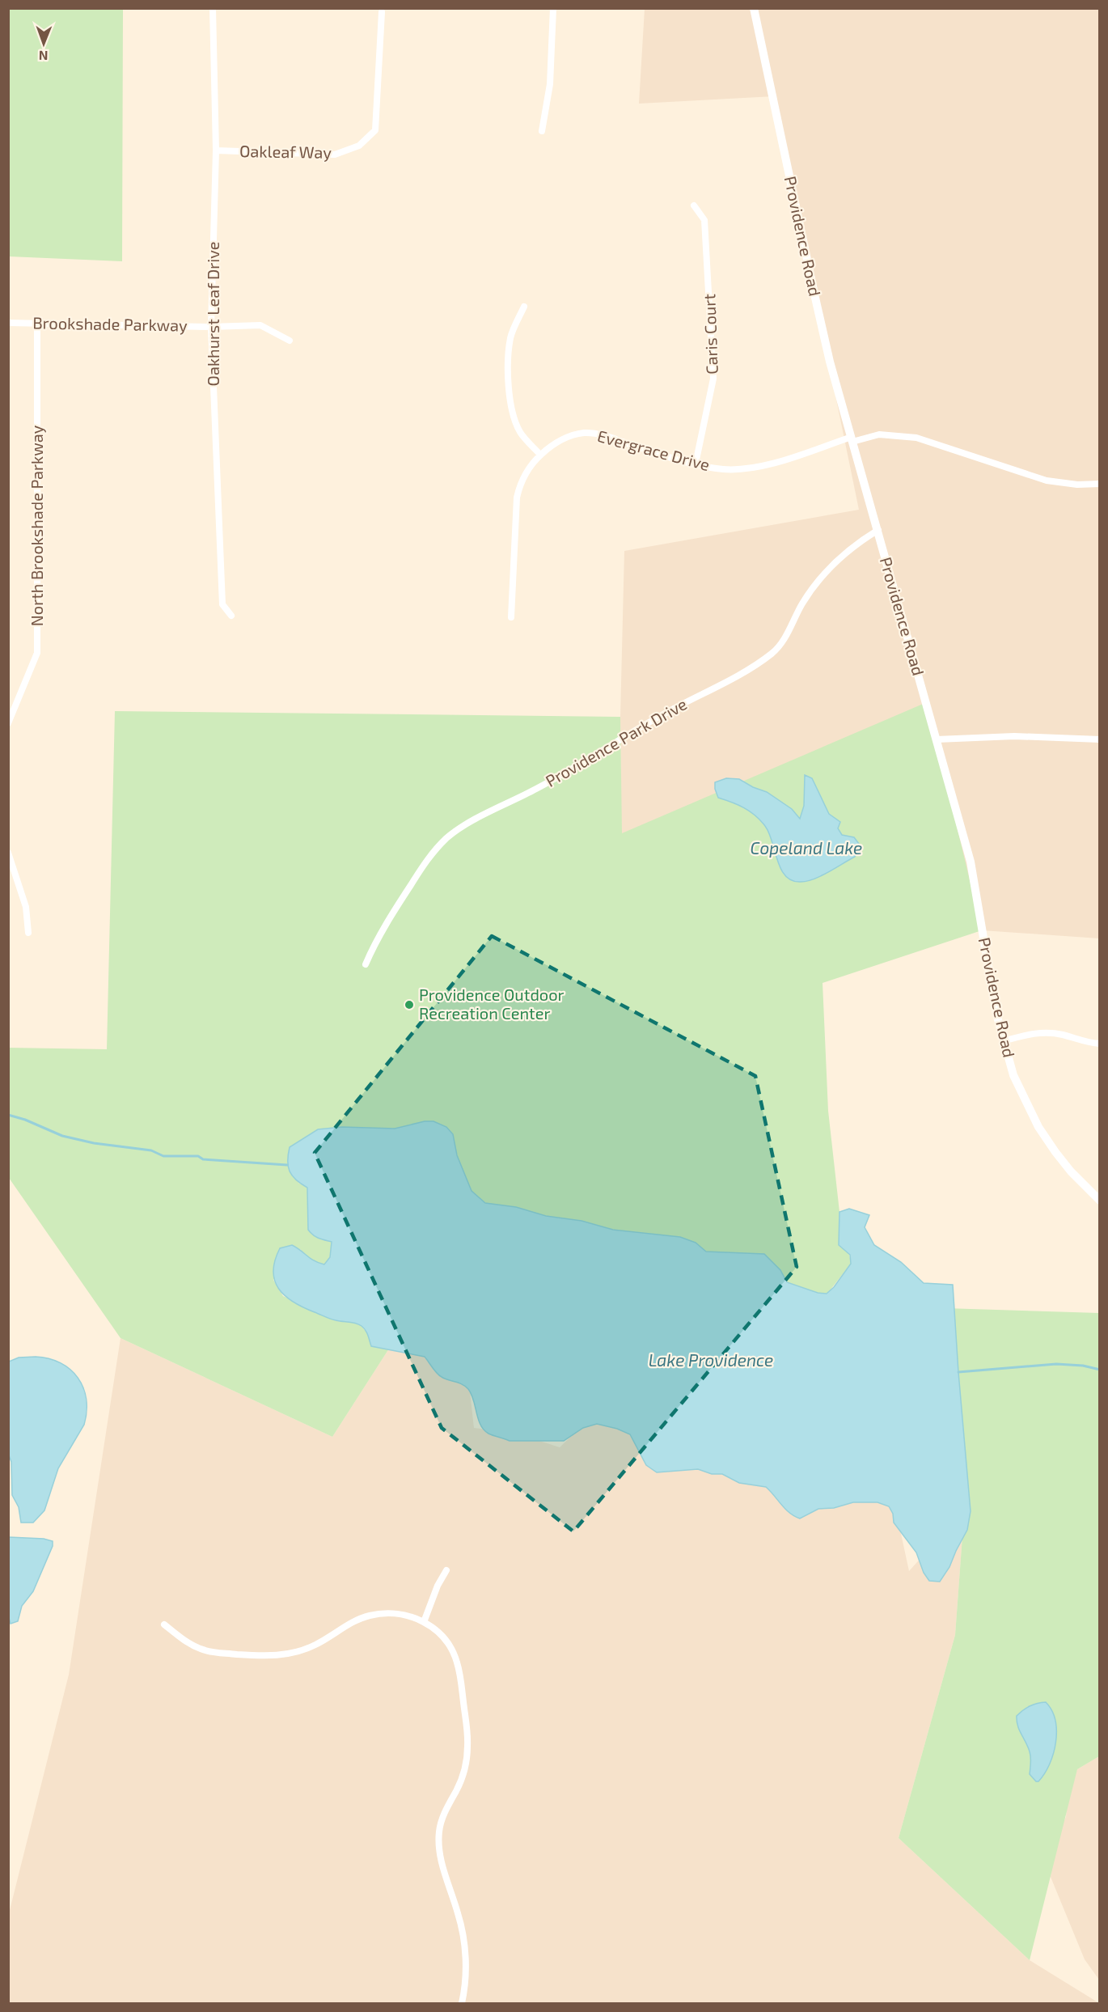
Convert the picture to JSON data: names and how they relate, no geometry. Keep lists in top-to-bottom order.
{
  "streets": {
    "street": [
      "Oakleaf Way",
      "Providence Road",
      "Oakhurst Leaf Drive",
      "Brookshade Parkway",
      "Caris Court",
      "Evergrace Drive",
      "North Brookshade Parkway",
      "Providence Park Drive"
    ]
  },
  "crossings": [
    ["Oakleaf Way", "Oakhurst Leaf Drive"],
    ["Providence Road", "Evergrace Drive"],
    ["Providence Road", "Providence Park Drive"],
    ["Oakhurst Leaf Drive", "Brookshade Parkway"],
    ["Brookshade Parkway", "North Brookshade Parkway"],
    ["Caris Court", "Evergrace Drive"]
  ],
  "water": ["Copeland Lake", "Lake Providence"],
  "places": ["Providence Outdoor Recreation Center"],
  "north": "bottom"
}
